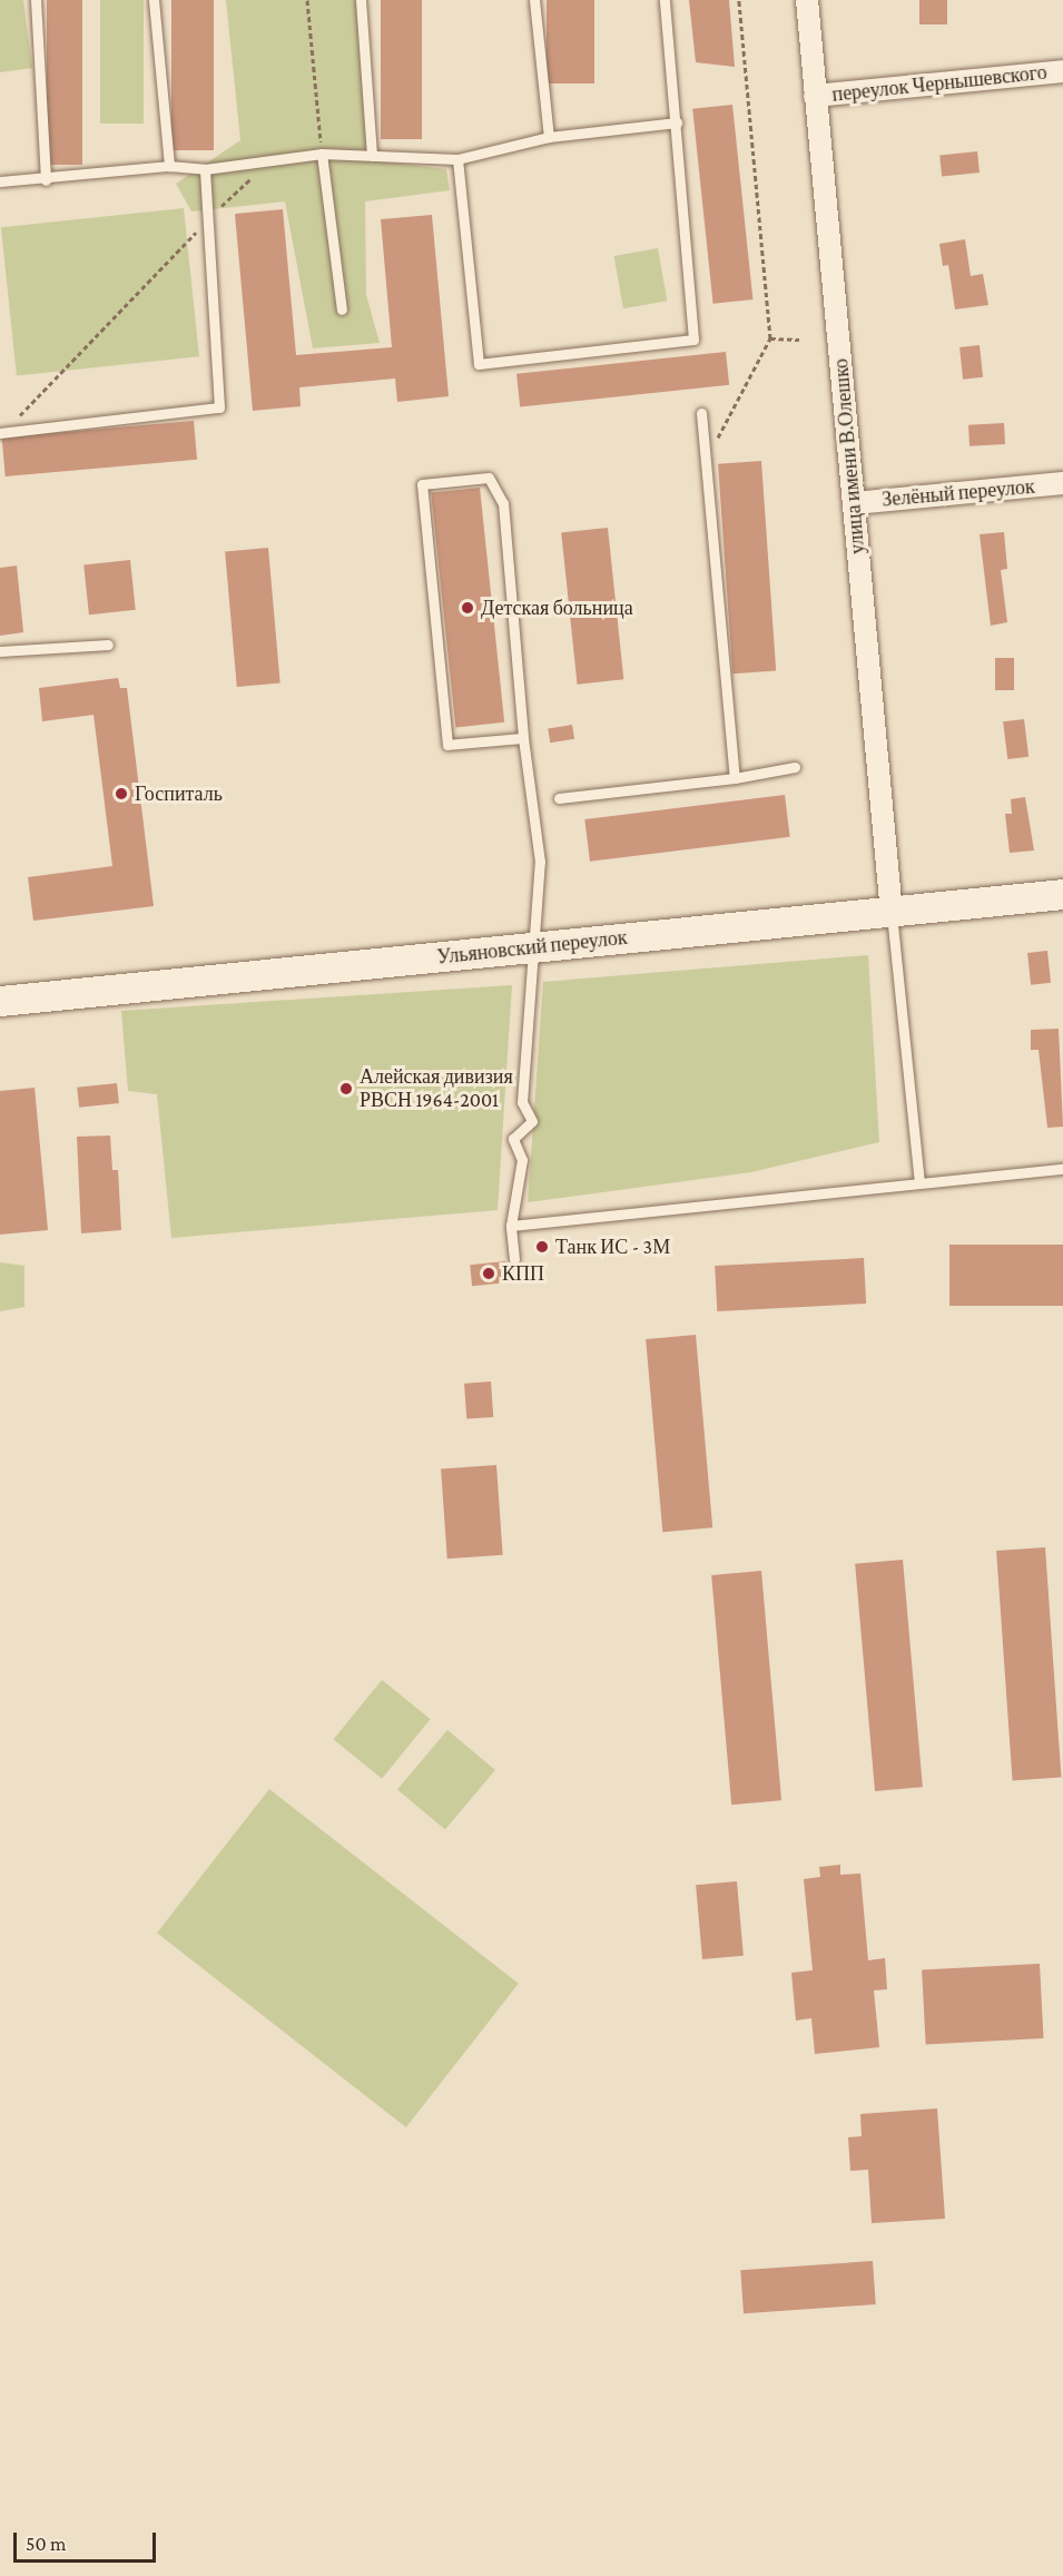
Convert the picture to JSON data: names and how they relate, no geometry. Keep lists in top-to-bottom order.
{
  "streets": {
    "main road": ["Ульяновский переулок"],
    "street": ["переулок Чернышевского", "улица имени В.Олешко", "Зелёный переулок"]
  },
  "crossings": [
    ["переулок Чернышевского", "улица имени В.Олешко"],
    ["улица имени В.Олешко", "Зелёный переулок"],
    ["улица имени В.Олешко", "Ульяновский переулок"]
  ],
  "places": [
    "Детская больница",
    "Госпиталь",
    "Алейская дивизия РВСН 1964-2001",
    "Танк ИС - 3М",
    "КПП"
  ],
  "scale_bar": "50 m"
}
